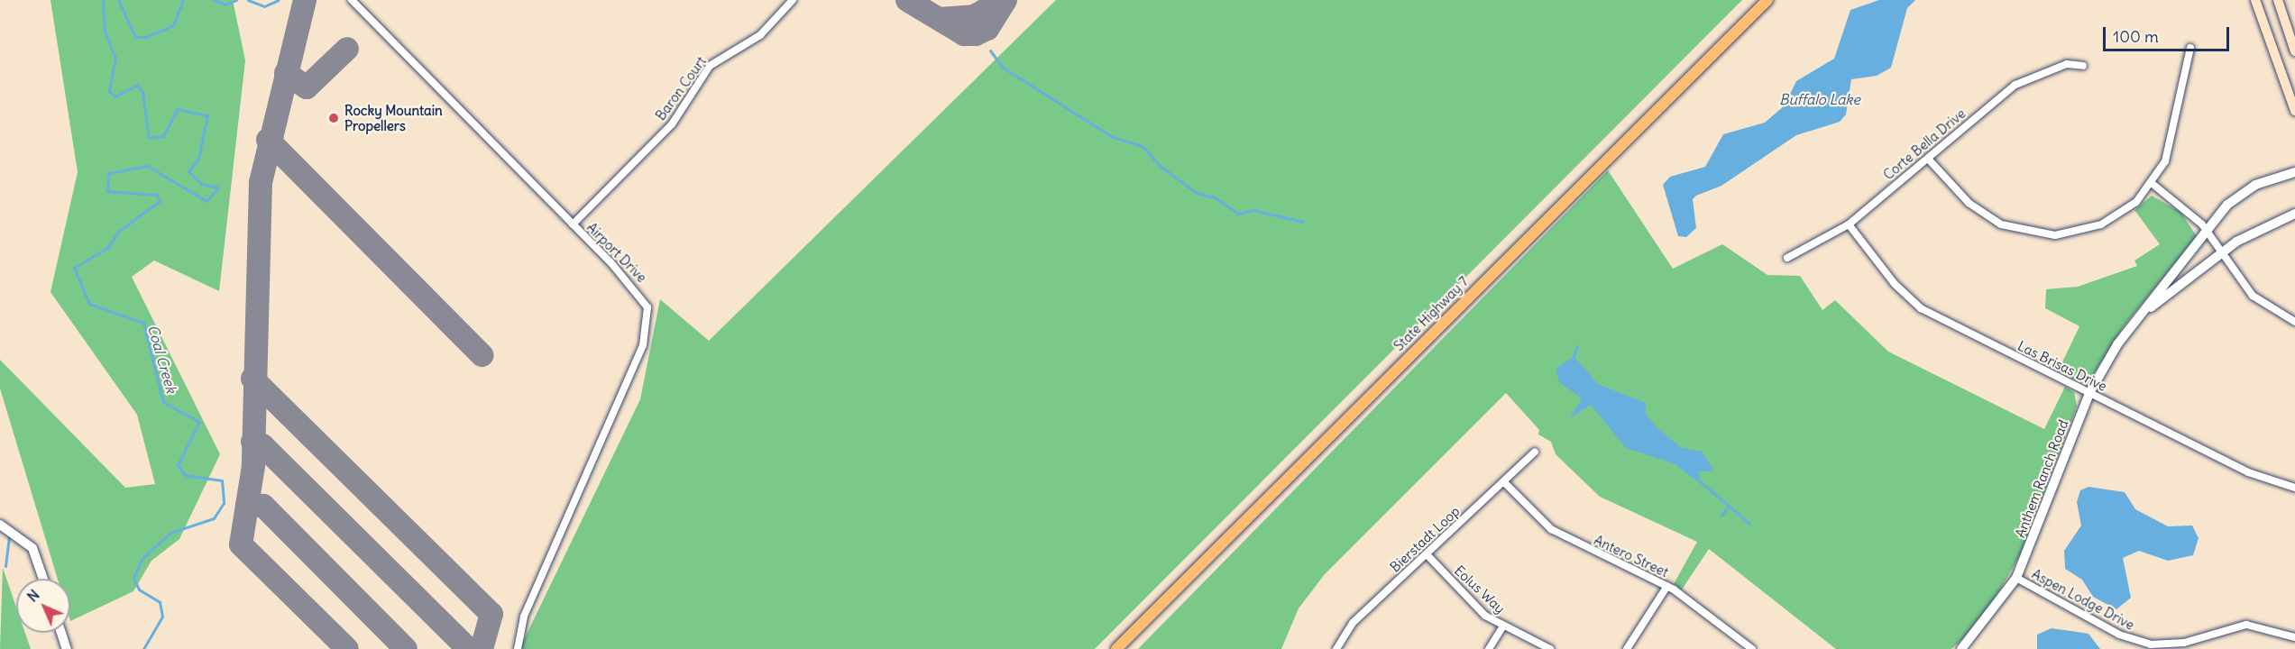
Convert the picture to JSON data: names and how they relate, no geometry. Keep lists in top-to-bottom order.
{
  "streets": {
    "main road": ["State Highway 7"],
    "street": [
      "Baron Court",
      "Corte Bella Drive",
      "Airport Drive",
      "Las Brisas Drive",
      "Anthem Ranch Road",
      "Bierstadt Loop",
      "Antero Street",
      "Eolus Way",
      "Aspen Lodge Drive"
    ]
  },
  "crossings": [
    ["Baron Court", "Airport Drive"],
    ["Corte Bella Drive", "Las Brisas Drive"],
    ["Las Brisas Drive", "Anthem Ranch Road"],
    ["Anthem Ranch Road", "Aspen Lodge Drive"],
    ["Bierstadt Loop", "Antero Street"],
    ["Bierstadt Loop", "Eolus Way"]
  ],
  "water": ["Buffalo Lake", "Coal Creek"],
  "places": ["Rocky Mountain Propellers"],
  "scale_bar": "100 m",
  "north": "top left"
}
